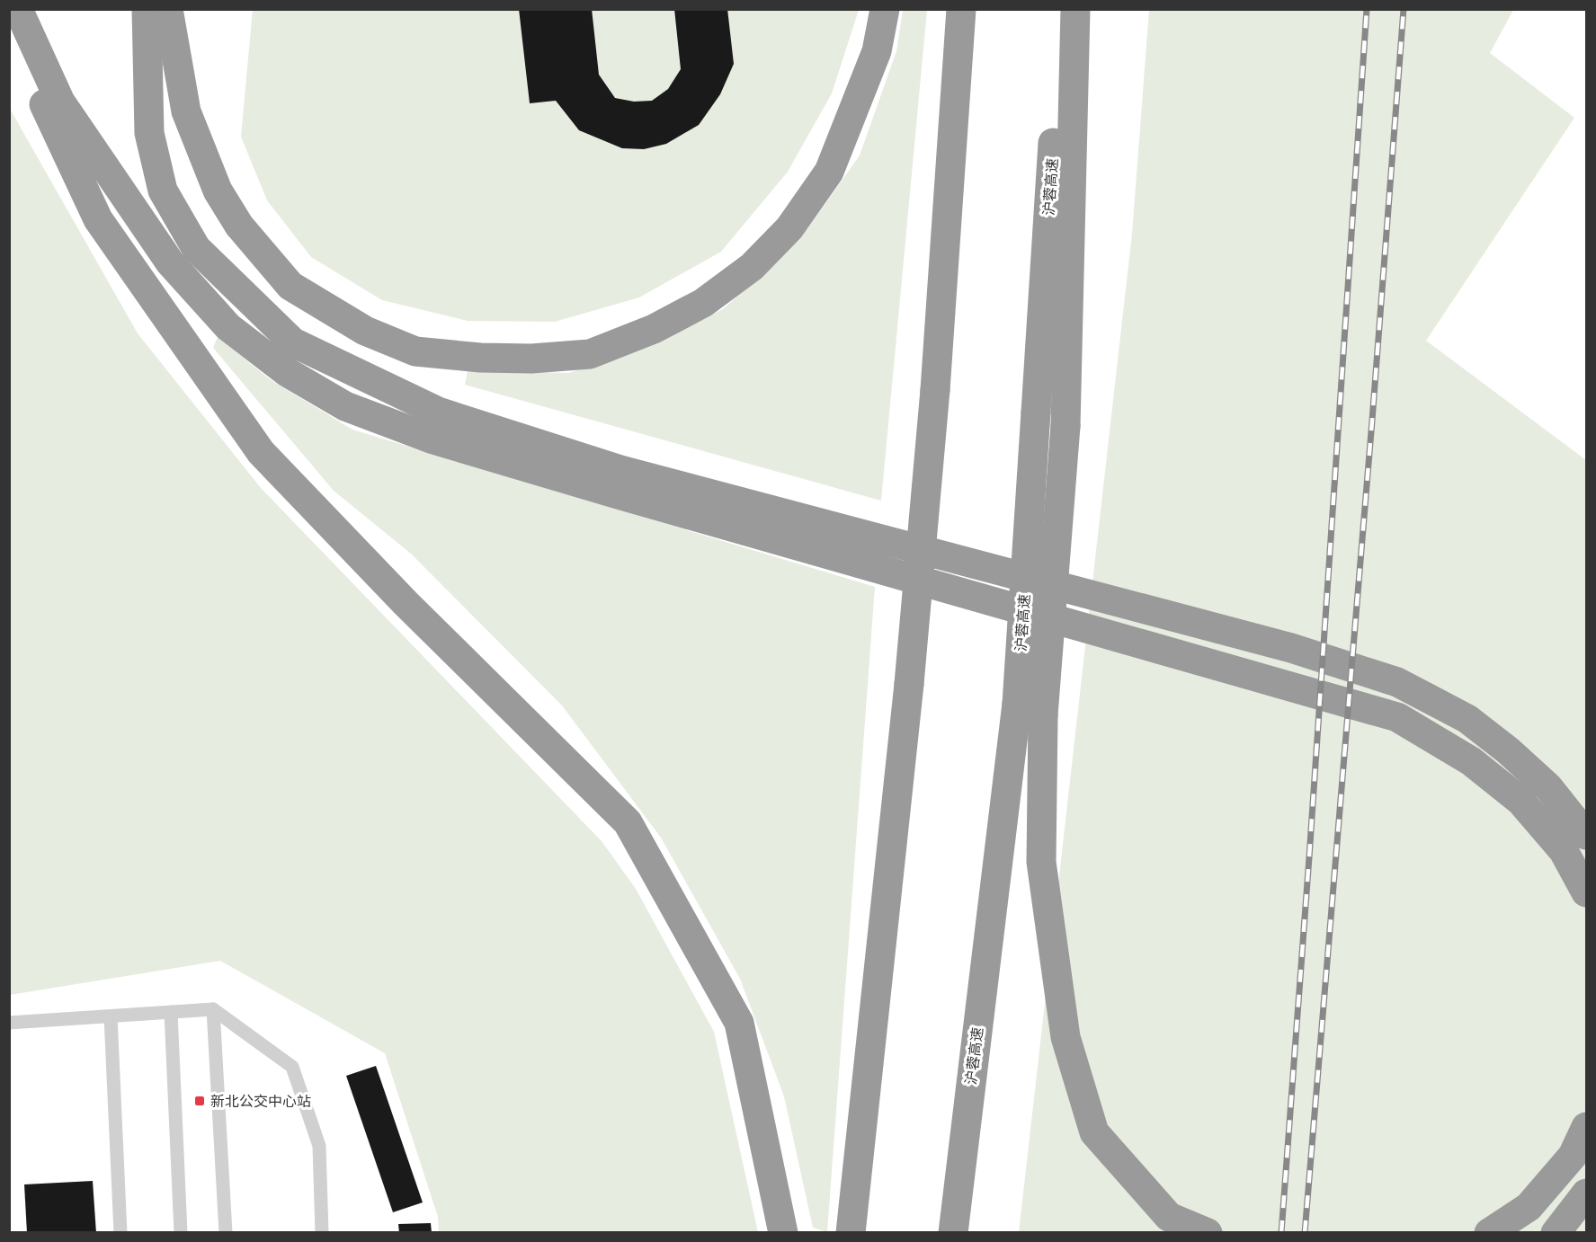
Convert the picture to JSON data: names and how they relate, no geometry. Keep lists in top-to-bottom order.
{
  "streets": {
    "highway": ["沪蓉高速"]
  },
  "places": {
    "transit": ["新北公交中心站"]
  }
}
